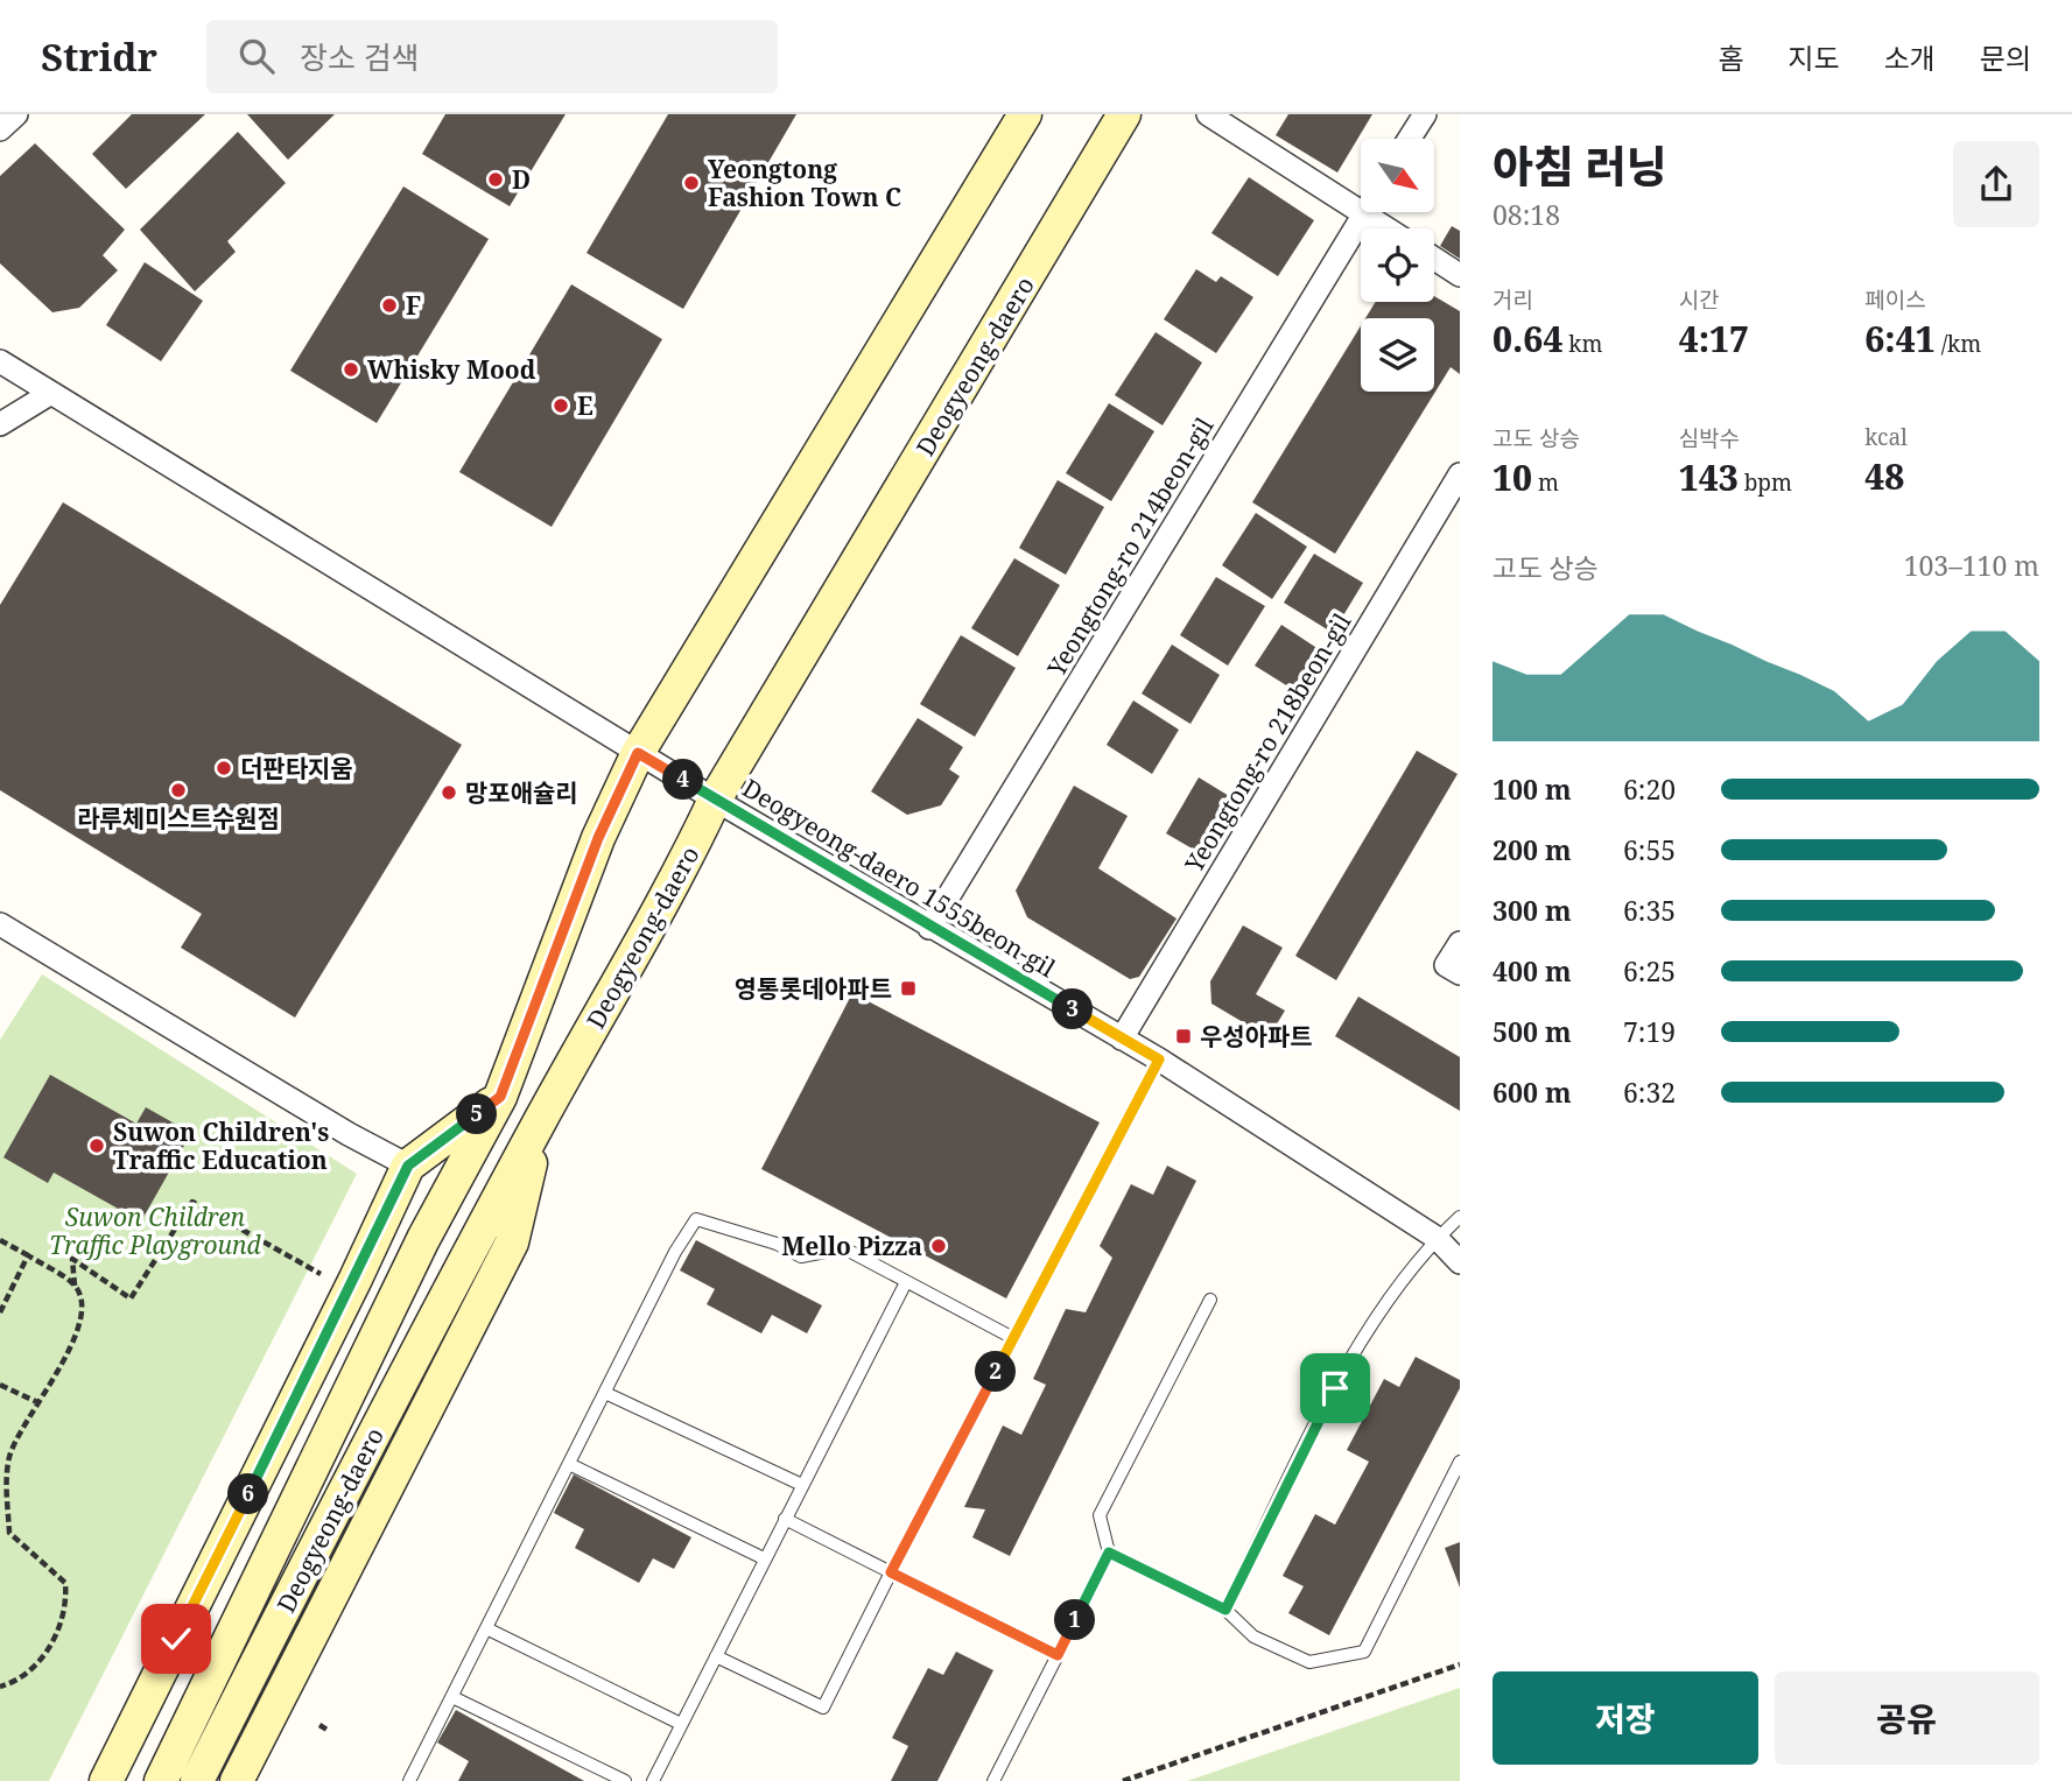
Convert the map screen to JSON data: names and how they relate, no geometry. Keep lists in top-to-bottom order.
{
  "streets": {
    "main road": ["Deogyeong-daero"],
    "street": ["Yeongtong-ro 214beon-gil", "Yeongtong-ro 218beon-gil", "Deogyeong-daero 1555beon-gil"]
  },
  "crossings": [
    ["Deogyeong-daero", "Deogyeong-daero 1555beon-gil"],
    ["Yeongtong-ro 214beon-gil", "Deogyeong-daero 1555beon-gil"],
    ["Yeongtong-ro 218beon-gil", "Deogyeong-daero 1555beon-gil"]
  ],
  "parks": ["Suwon Children Traffic Playground"],
  "places": {
    "other": [
      "D",
      "Yeongtong Fashion Town C",
      "F",
      "Whisky Mood",
      "E",
      "더판타지움",
      "라루체미스트수원점",
      "망포애슐리",
      "Suwon Children's Traffic Education",
      "Mello Pizza"
    ],
    "transit": ["영통롯데아파트", "우성아파트"]
  },
  "north": "bottom right",
  "page": {
    "header": "Stridr",
    "search": "장소 검색",
    "nav": [
      "홈",
      "지도",
      "소개",
      "문의"
    ],
    "heading": ["아침 러닝", "08:18"],
    "stats": [
      ["거리", "0.64 km"],
      ["시간", "4:17"],
      ["페이스", "6:41 /km"],
      ["고도 상승", "10 m"],
      ["심박수", "143 bpm"],
      ["kcal", "48"]
    ],
    "chart": ["고도 상승", "103–110 m"],
    "pins": [
      "4",
      "3",
      "5",
      "2",
      "6",
      "1"
    ],
    "list": [
      {
        "name": "100 m",
        "note": "6:20"
      },
      {
        "name": "200 m",
        "note": "6:55"
      },
      {
        "name": "300 m",
        "note": "6:35"
      },
      {
        "name": "400 m",
        "note": "6:25"
      },
      {
        "name": "500 m",
        "note": "7:19"
      },
      {
        "name": "600 m",
        "note": "6:32"
      }
    ],
    "buttons": ["저장", "공유"]
  }
}
